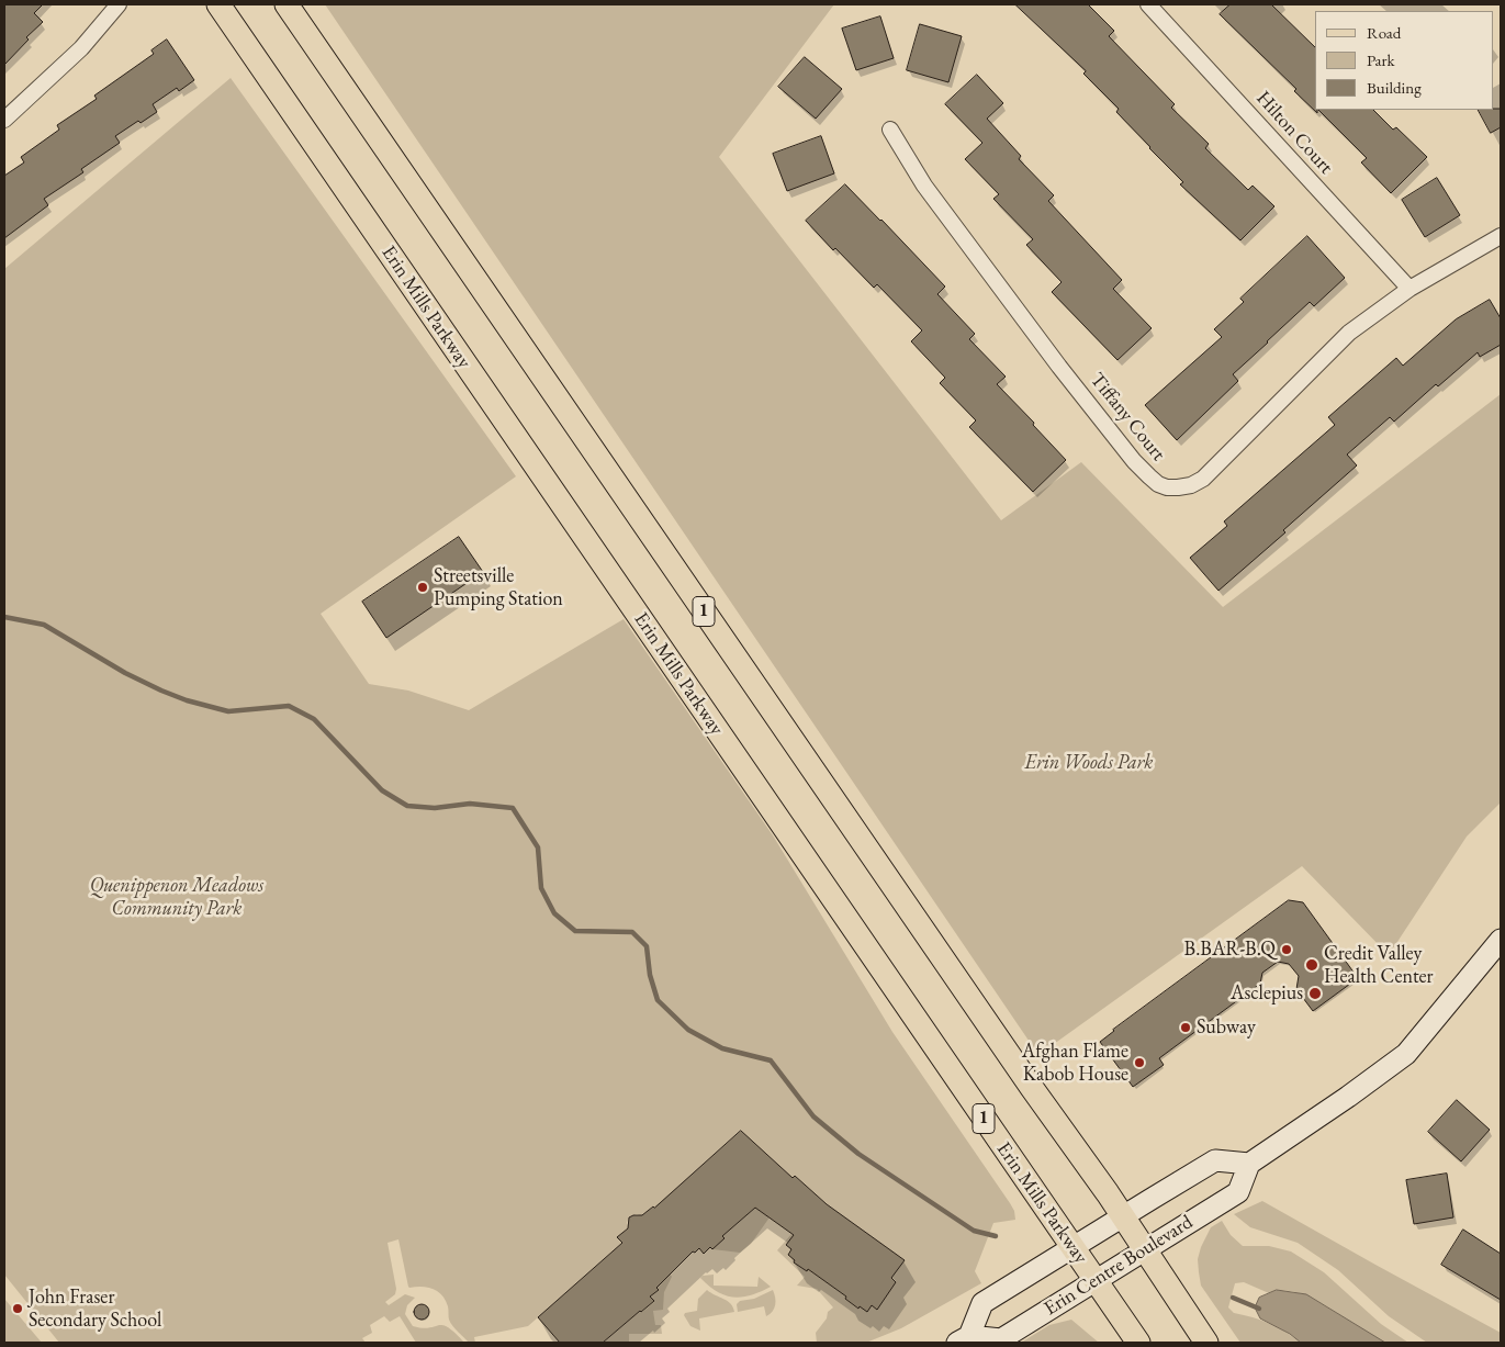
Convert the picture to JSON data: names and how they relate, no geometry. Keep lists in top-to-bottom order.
{
  "streets": {
    "main road": ["Erin Mills Parkway", "1"],
    "street": ["Hilton Court", "Tiffany Court", "Erin Centre Boulevard"]
  },
  "crossings": [
    ["Hilton Court", "Tiffany Court"],
    ["Erin Mills Parkway", "Erin Centre Boulevard"],
    ["1", "Erin Centre Boulevard"]
  ],
  "parks": ["Erin Woods Park", "Quenippenon Meadows Community Park"],
  "places": [
    "Streetsville Pumping Station",
    "B.BAR-B.Q",
    "Credit Valley Health Center",
    "Asclepius",
    "Subway",
    "Afghan Flame Kabob House",
    "John Fraser Secondary School"
  ],
  "legend": ["Road", "Park", "Building"]
}
